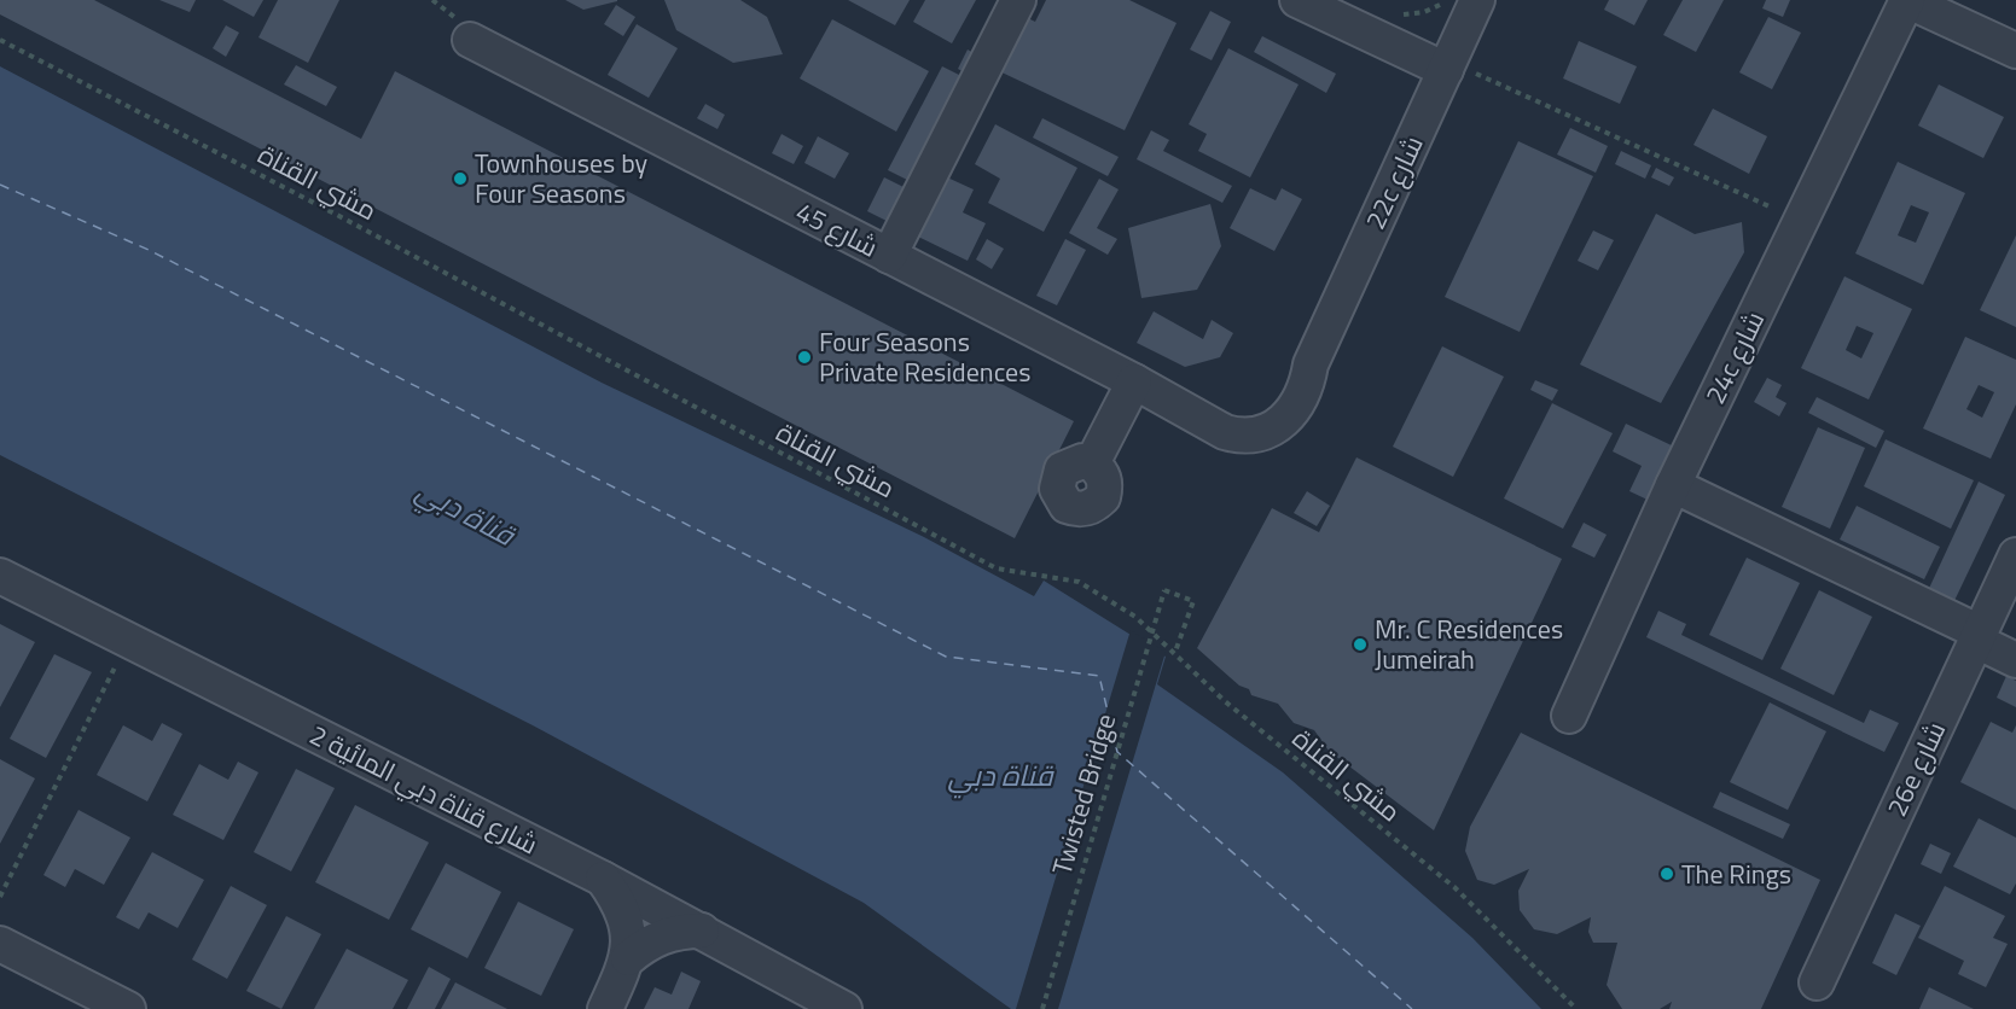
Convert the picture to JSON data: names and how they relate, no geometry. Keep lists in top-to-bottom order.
{
  "streets": {
    "street": [
      "22c شارع",
      "شارع 45",
      "24c شارع",
      "26e شارع",
      "شارع قناة دبي المائية 2"
    ],
    "path": ["مشي القناة", "Twisted Bridge"]
  },
  "crossings": [
    ["مشي القناة", "Twisted Bridge"],
    ["22c شارع", "شارع 45"]
  ],
  "water": ["قناة دبي"],
  "places": [
    "Townhouses by Four Seasons",
    "Four Seasons Private Residences",
    "Mr. C Residences Jumeirah",
    "The Rings"
  ]
}
